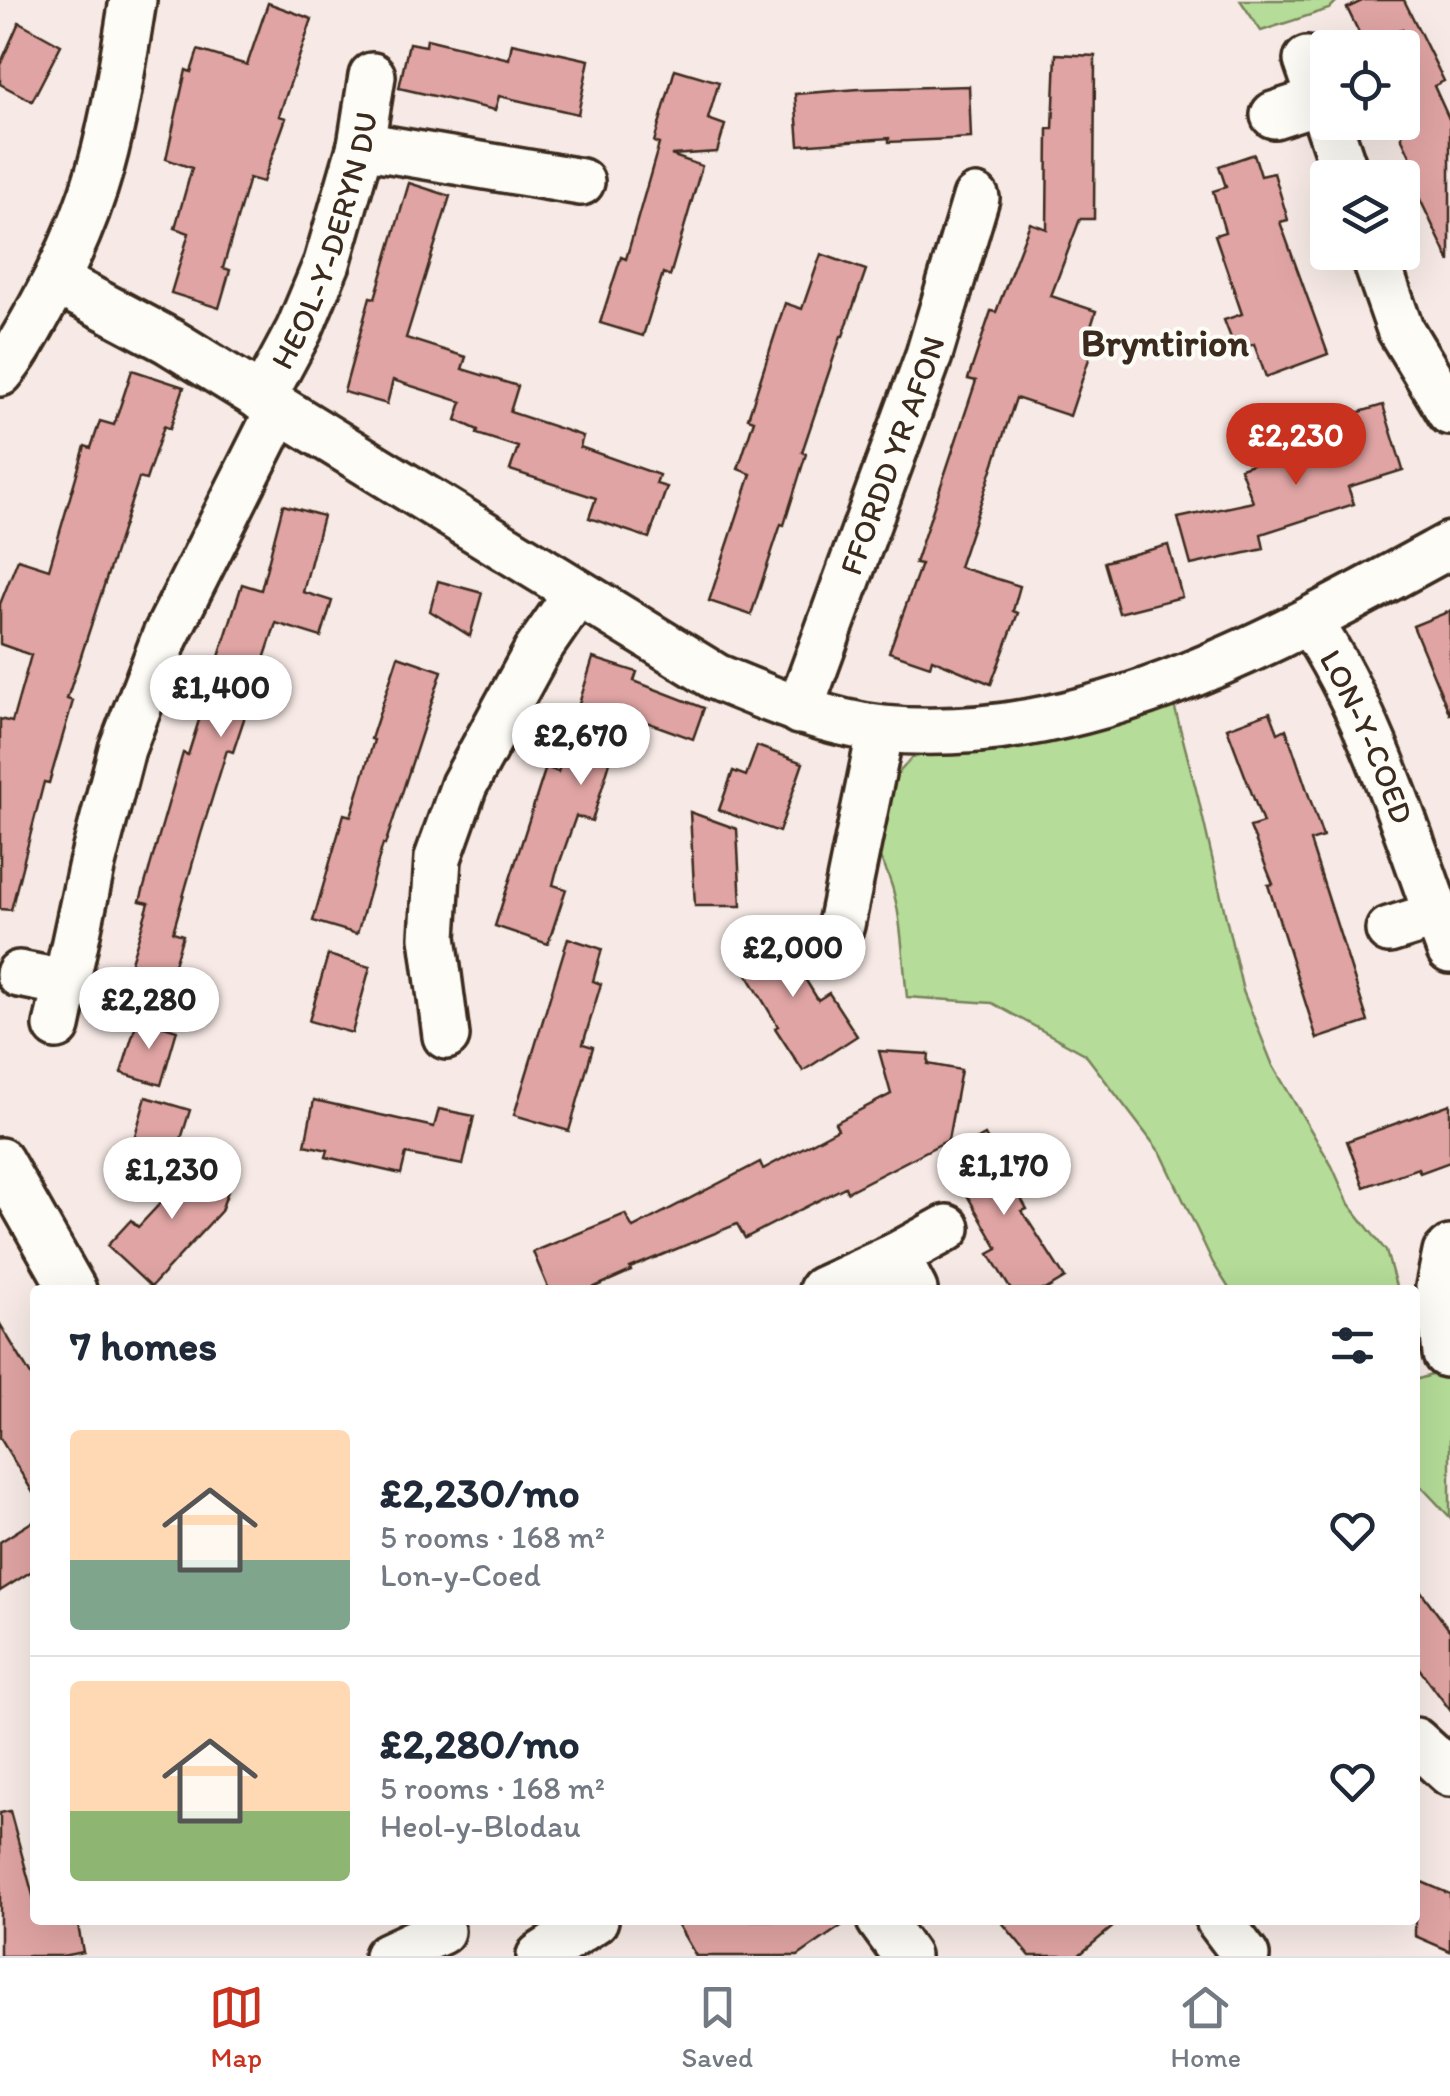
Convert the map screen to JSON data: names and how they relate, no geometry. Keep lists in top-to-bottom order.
{
  "streets": {
    "street": ["HEOL-Y-DERYN DU", "FFORDD YR AFON", "LON-Y-COED"]
  },
  "districts": ["Bryntirion"],
  "page": {
    "price": [
      "£2,230",
      "£1,400",
      "£2,670",
      "£2,000",
      "£2,280",
      "£1,170",
      "£1,230"
    ],
    "heading": "7 homes",
    "list": [
      {
        "name": "£2,230/mo",
        "note": "5 rooms · 168 m² · Lon-y-Coed"
      },
      {
        "name": "£2,280/mo",
        "note": "5 rooms · 168 m² · Heol-y-Blodau"
      }
    ],
    "tabs": ["Map", "Saved", "Home"]
  }
}
